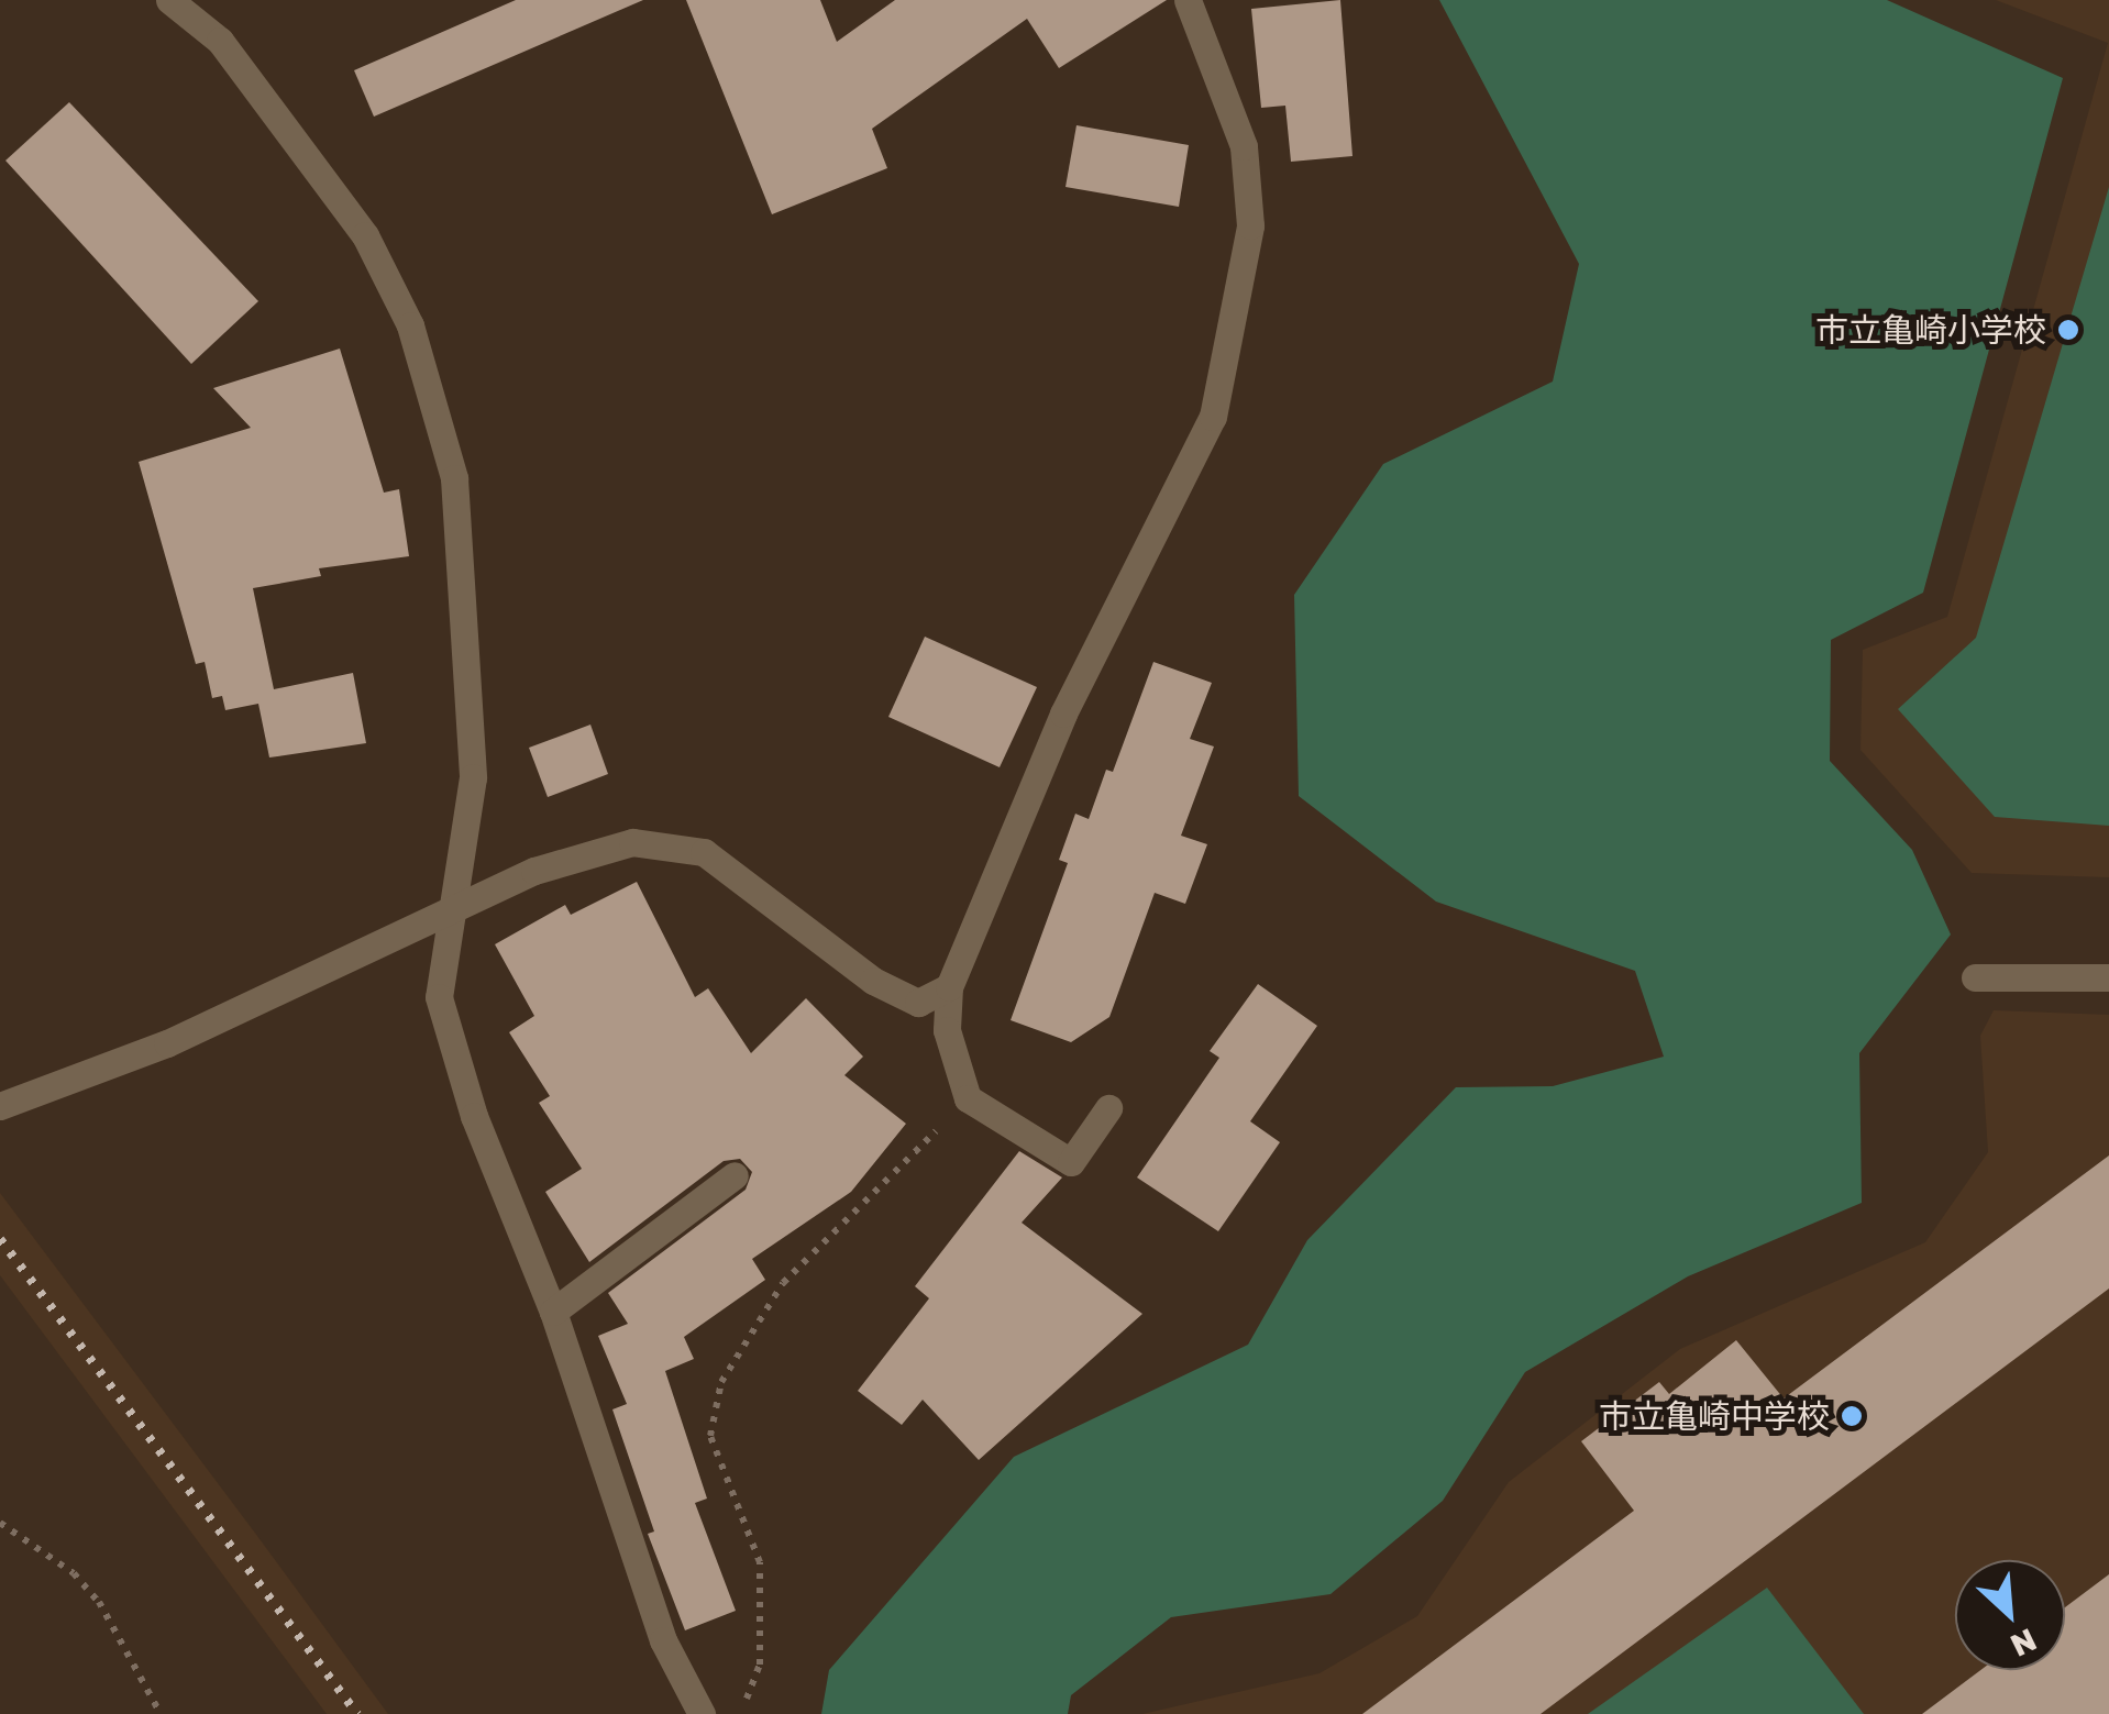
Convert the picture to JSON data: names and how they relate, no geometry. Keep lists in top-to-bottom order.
{
  "places": ["市立亀崎小学校", "市立亀崎中学校"],
  "north": "bottom right"
}
